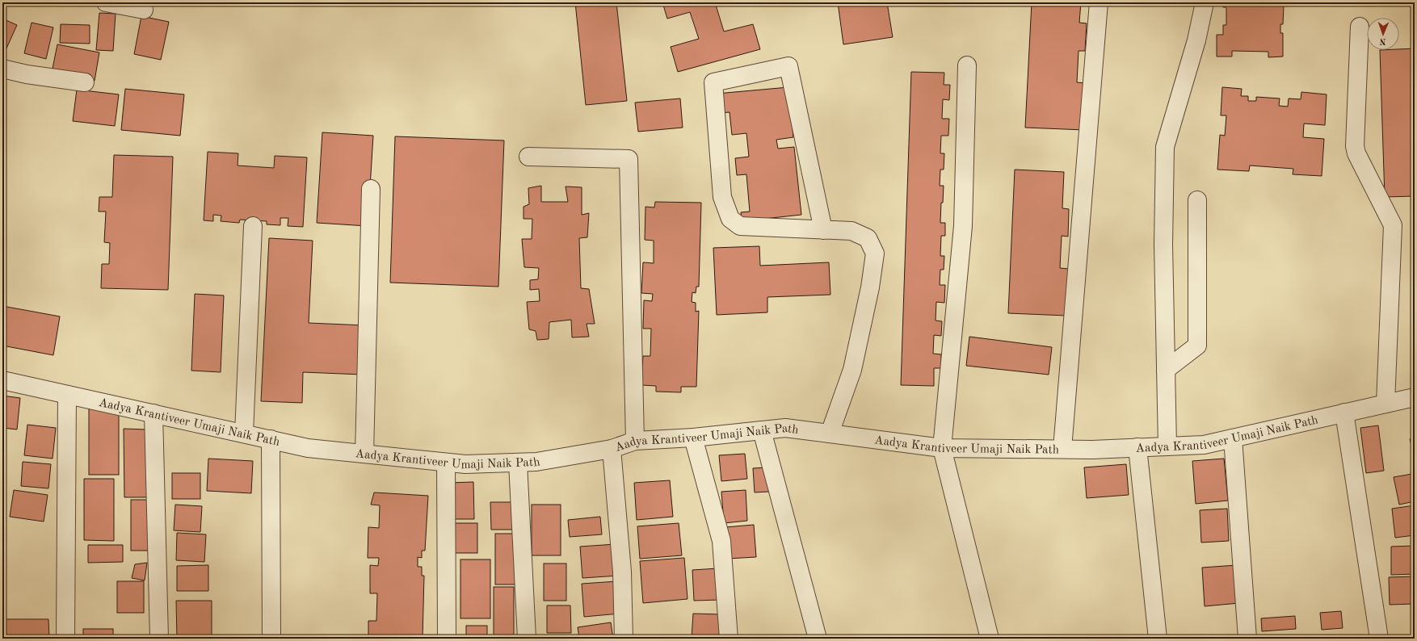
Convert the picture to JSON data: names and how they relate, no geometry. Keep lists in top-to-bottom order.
{
  "streets": {
    "street": ["Aadya Krantiveer Umaji Naik Path"]
  },
  "north": "bottom"
}
